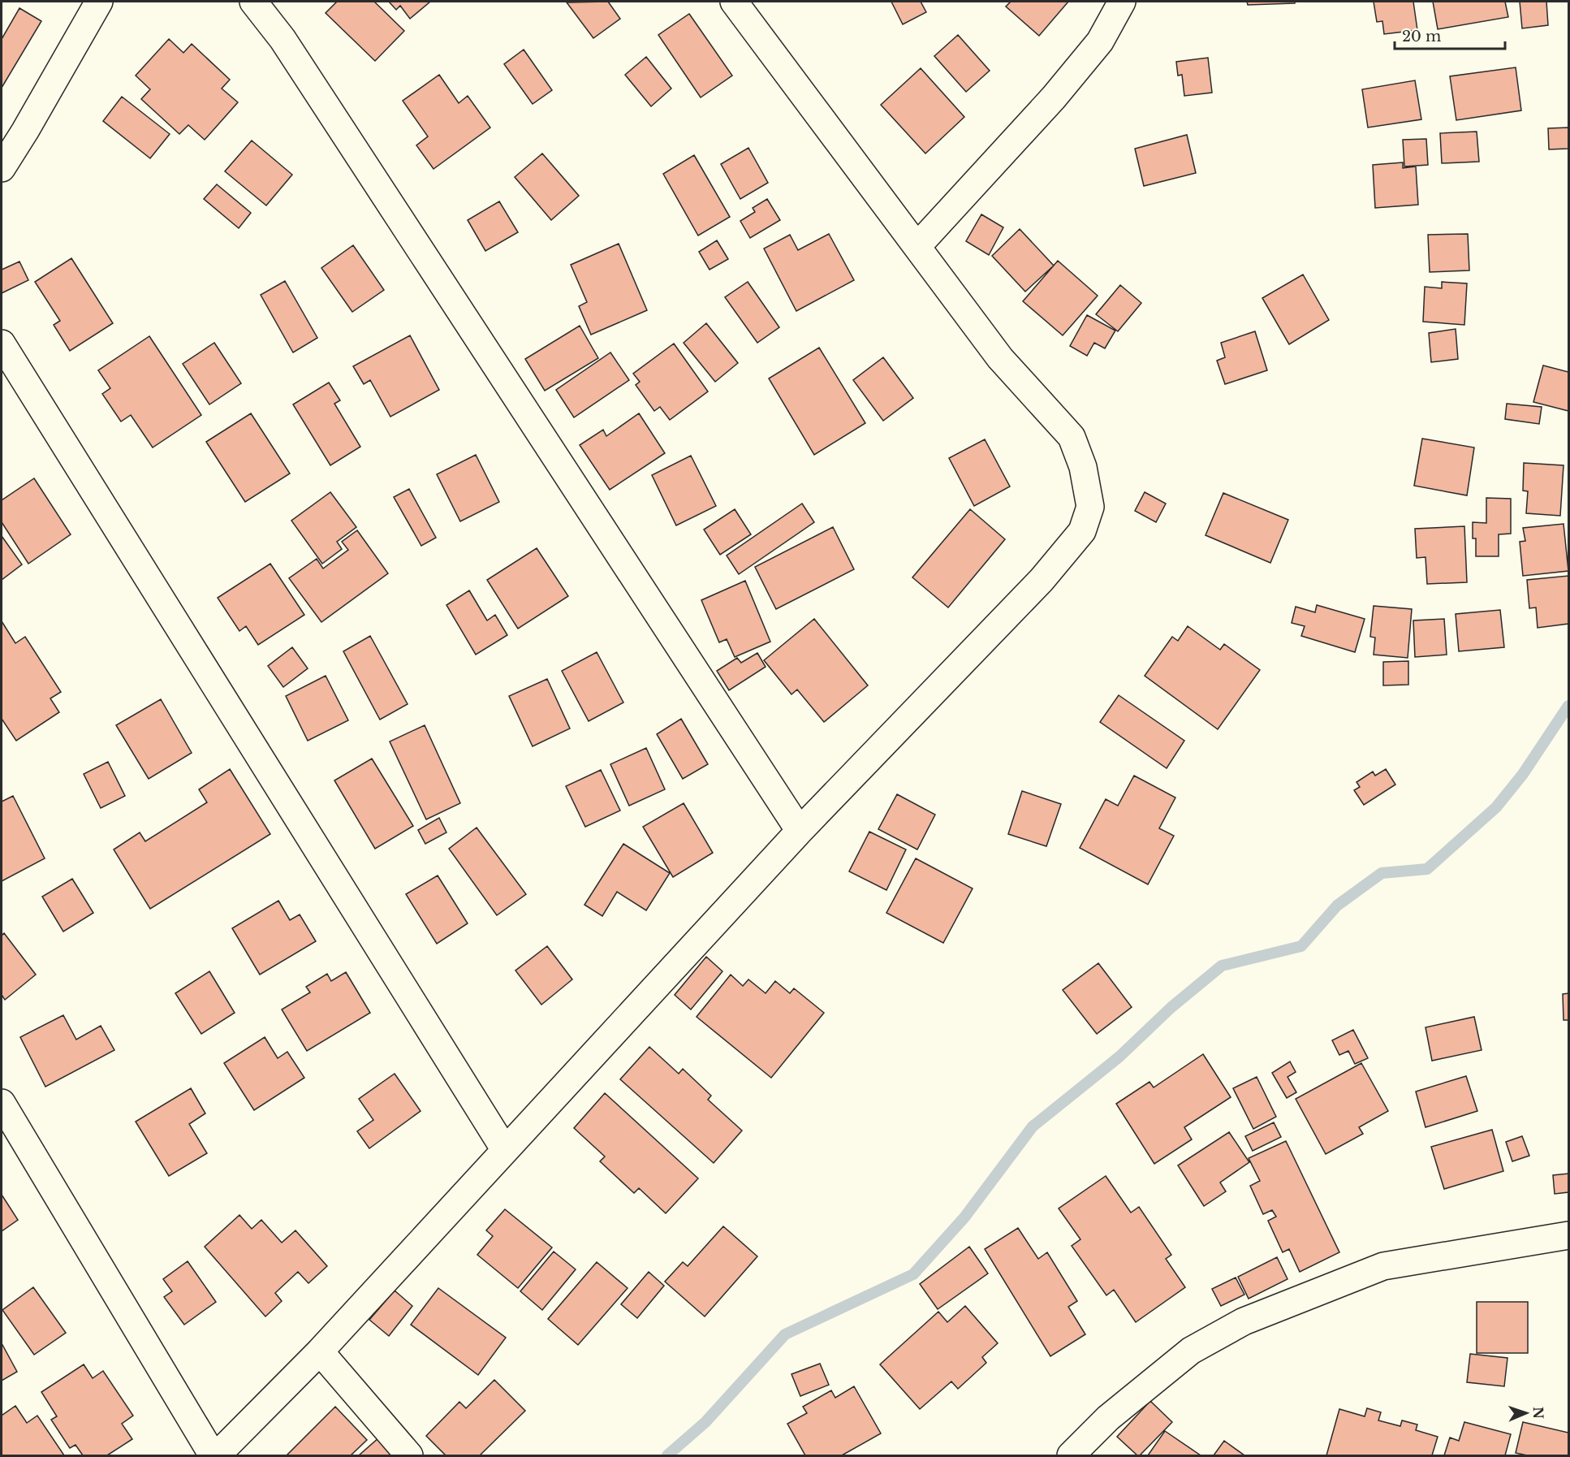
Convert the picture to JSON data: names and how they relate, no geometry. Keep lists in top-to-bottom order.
{
  "scale_bar": "20 m",
  "north": "right"
}
